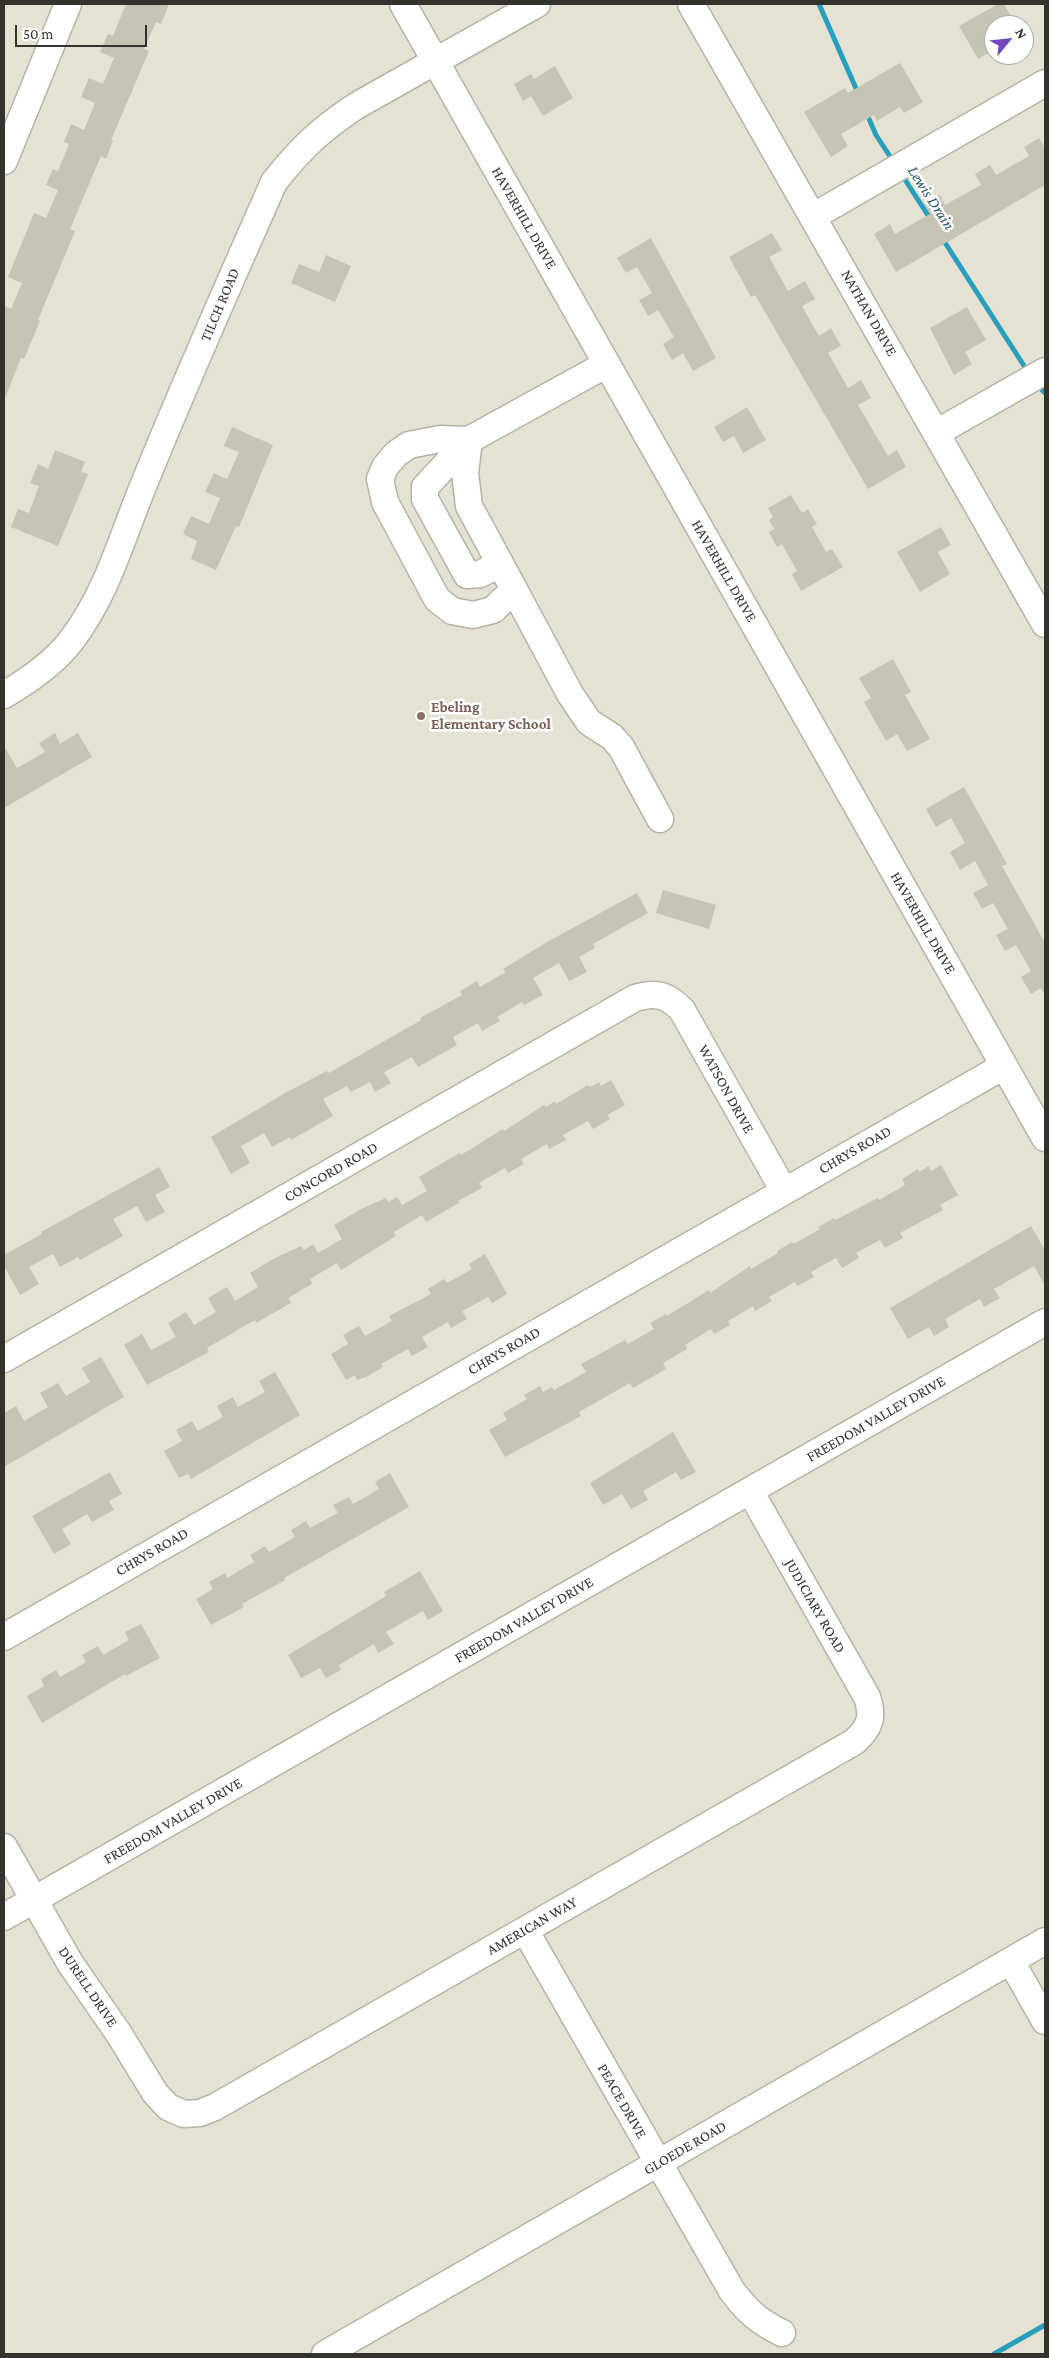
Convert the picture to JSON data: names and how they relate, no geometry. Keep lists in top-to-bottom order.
{
  "streets": {
    "street": [
      "HAVERHILL DRIVE",
      "TILCH ROAD",
      "NATHAN DRIVE",
      "WATSON DRIVE",
      "CHRYS ROAD",
      "CONCORD ROAD",
      "FREEDOM VALLEY DRIVE",
      "JUDICIARY ROAD",
      "AMERICAN WAY",
      "DURELL DRIVE",
      "PEACE DRIVE",
      "GLOEDE ROAD"
    ]
  },
  "crossings": [
    ["HAVERHILL DRIVE", "TILCH ROAD"],
    ["HAVERHILL DRIVE", "CHRYS ROAD"],
    ["WATSON DRIVE", "CHRYS ROAD"],
    ["WATSON DRIVE", "CONCORD ROAD"],
    ["FREEDOM VALLEY DRIVE", "JUDICIARY ROAD"],
    ["FREEDOM VALLEY DRIVE", "DURELL DRIVE"],
    ["JUDICIARY ROAD", "AMERICAN WAY"],
    ["AMERICAN WAY", "DURELL DRIVE"],
    ["AMERICAN WAY", "PEACE DRIVE"],
    ["PEACE DRIVE", "GLOEDE ROAD"]
  ],
  "water": ["Lewis Drain"],
  "places": ["Ebeling Elementary School"],
  "scale_bar": "50 m",
  "north": "top right"
}
